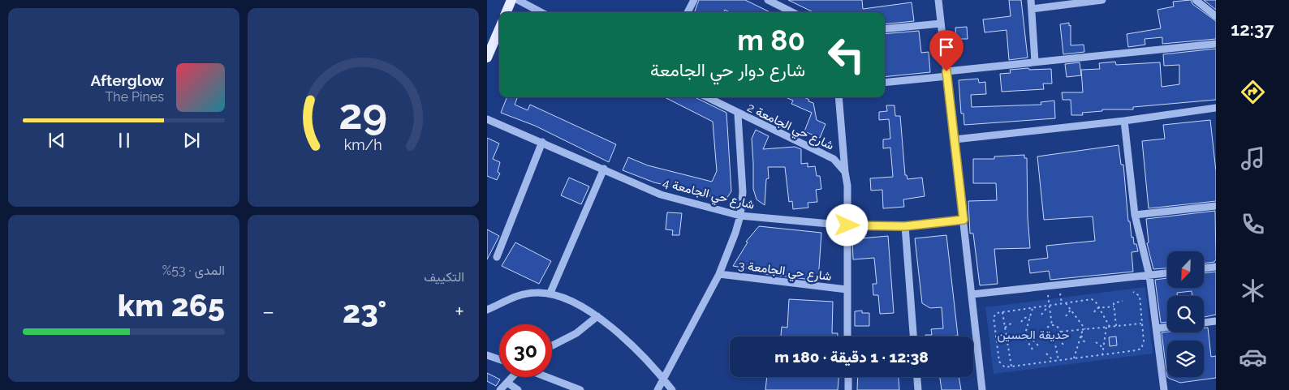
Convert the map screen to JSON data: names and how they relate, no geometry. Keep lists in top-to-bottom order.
{
  "streets": {
    "street": ["شارع حي الجامعة 2", "شارع حي الجامعة 4", "شارع حي الجامعة 3"]
  },
  "parks": ["حديقة الحسين"],
  "north": "bottom left",
  "page": {
    "tabs": "12:37",
    "turn": ["80 m", "شارع دوار حي الجامعة"],
    "song": ["Afterglow", "The Pines"],
    "tile": [
      "التكييف",
      ["المدى · 53%", "265 km"]
    ],
    "heat": ["−", "23°", "+"],
    "limit": "30",
    "trip": "12:38 · 1 دقيقة · 180 m",
    "gauge": ["29", "km/h"]
  }
}
